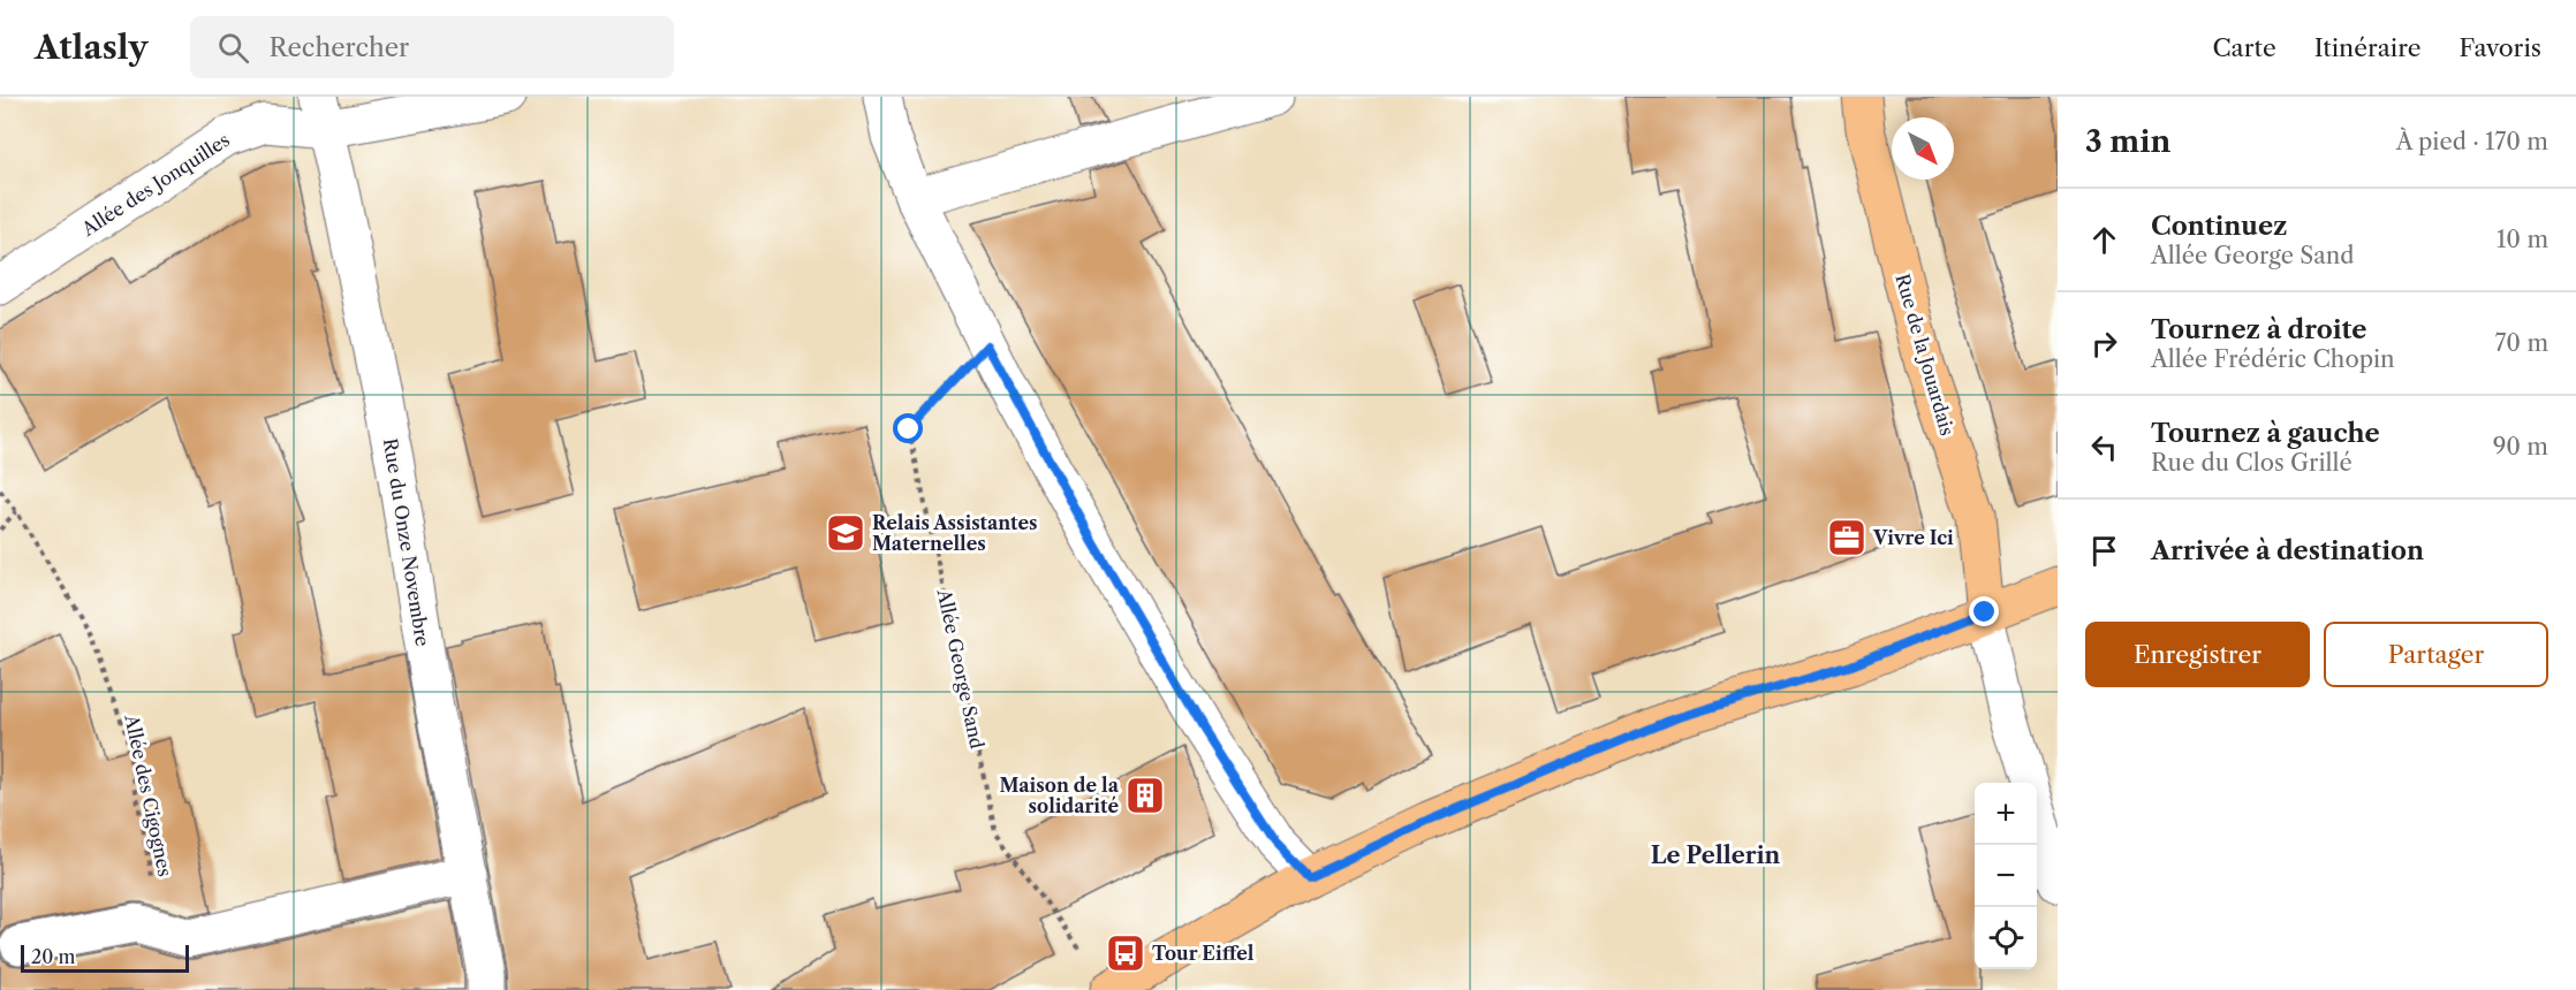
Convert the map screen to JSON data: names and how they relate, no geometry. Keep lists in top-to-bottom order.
{
  "streets": {
    "main road": ["Rue de la Jouardais"],
    "street": ["Allée des Jonquilles", "Rue du Onze Novembre"],
    "path": ["Allée George Sand", "Allée des Cigognes"]
  },
  "crossings": [
    ["Allée des Jonquilles", "Rue du Onze Novembre"]
  ],
  "districts": ["Le Pellerin"],
  "places": {
    "school or university": ["Relais Assistantes Maternelles"],
    "office": ["Vivre Ici"],
    "building": ["Maison de la solidarité"],
    "bus stop": ["Tour Eiffel"]
  },
  "scale_bar": "20 m",
  "north": "bottom right",
  "page": {
    "header": "Atlasly",
    "search": "Rechercher",
    "nav": ["Carte", "Itinéraire", "Favoris"],
    "heading": ["3 min", "À pied · 170 m"],
    "list": [
      ["Continuez", "Allée George Sand", "10 m"],
      ["Tournez à droite", "Allée Frédéric Chopin", "70 m"],
      ["Tournez à gauche", "Rue du Clos Grillé", "90 m"],
      "Arrivée à destination"
    ],
    "buttons": ["Enregistrer", "Partager"],
    "map_buttons": ["+", "−"],
    "scale": "20 m"
  }
}
